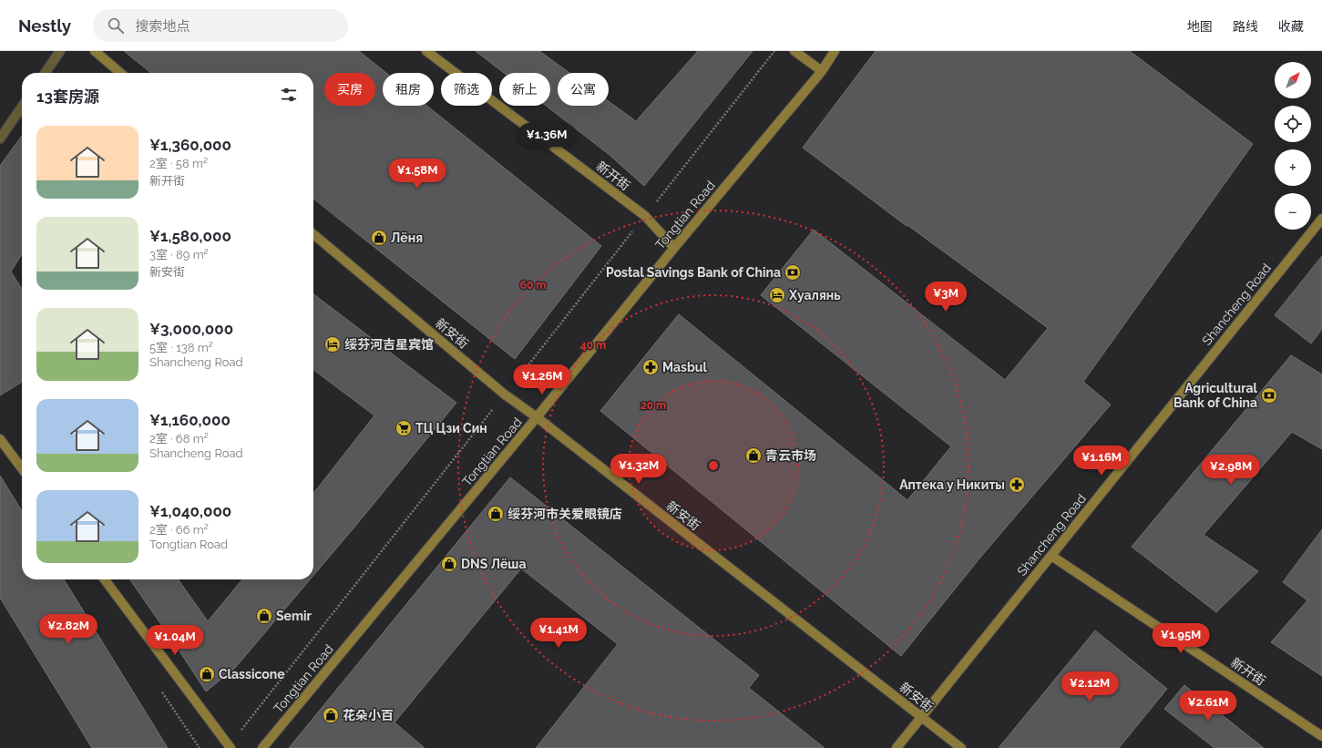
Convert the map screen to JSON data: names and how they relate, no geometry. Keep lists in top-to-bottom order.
{
  "streets": {
    "street": [
      "新开街",
      "Tongtian Road",
      "Shancheng Road",
      "新安街"
    ]
  },
  "crossings": [
    ["新开街", "Tongtian Road"],
    ["新开街", "Shancheng Road"],
    ["Tongtian Road", "新安街"],
    ["Shancheng Road", "新安街"]
  ],
  "places": {
    "shop": [
      "Лёня",
      "青云市场",
      "绥芬河市关爱眼镜店",
      "DNS Лёша",
      "Semir",
      "Classicone",
      "花朵小百"
    ],
    "bank": ["Postal Savings Bank of China", "Agricultural Bank of China"],
    "hotel": ["Хуалянь", "绥芬河吉星宾馆"],
    "pharmacy": ["Masbul", "Аптека у Никиты"],
    "supermarket": ["ТЦ Цзи Син"]
  },
  "north": "top right",
  "page": {
    "header": "Nestly",
    "search": "搜索地点",
    "nav": ["地图", "路线", "收藏"],
    "map_buttons": ["+", "−"],
    "chip": [
      "买房",
      "租房",
      "筛选",
      "新上",
      "公寓"
    ],
    "heading": "13套房源",
    "list": [
      {
        "name": "¥1,360,000",
        "note": "2室 · 58 m² · 新开街"
      },
      {
        "name": "¥1,580,000",
        "note": "3室 · 89 m² · 新安街"
      },
      {
        "name": "¥3,000,000",
        "note": "5室 · 138 m² · Shancheng Road"
      },
      {
        "name": "¥1,160,000",
        "note": "2室 · 68 m² · Shancheng Road"
      },
      {
        "name": "¥1,040,000",
        "note": "2室 · 66 m² · Tongtian Road"
      }
    ],
    "price": [
      "¥1.36M",
      "¥1.58M",
      "¥3M",
      "¥1.26M",
      "¥1.16M",
      "¥1.32M",
      "¥2.98M",
      "¥2.82M",
      "¥1.41M",
      "¥1.95M",
      "¥1.04M",
      "¥2.12M",
      "¥2.61M"
    ]
  },
  "rings": ["60 m", "40 m", "20 m"]
}
